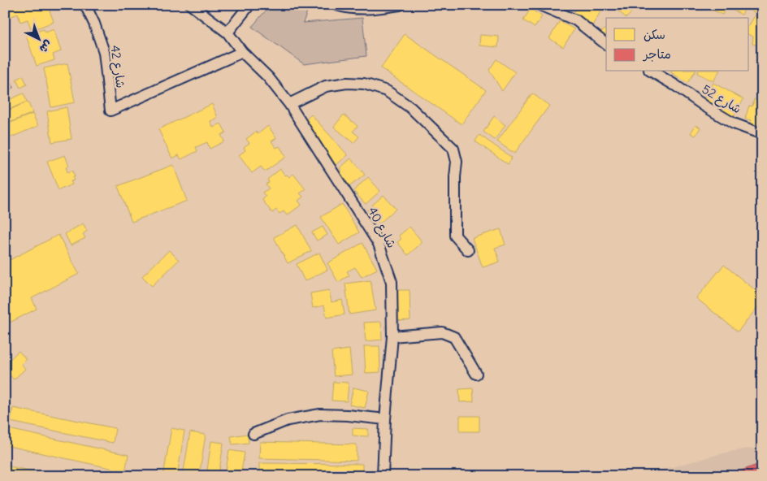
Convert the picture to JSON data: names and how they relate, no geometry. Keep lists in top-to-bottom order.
{
  "streets": {
    "street": ["شارع 42", "شارع 52", "شارع 40"]
  },
  "crossings": [
    ["شارع 42", "شارع 40"]
  ],
  "legend": ["سكن", "متاجر"],
  "north": "bottom right"
}
